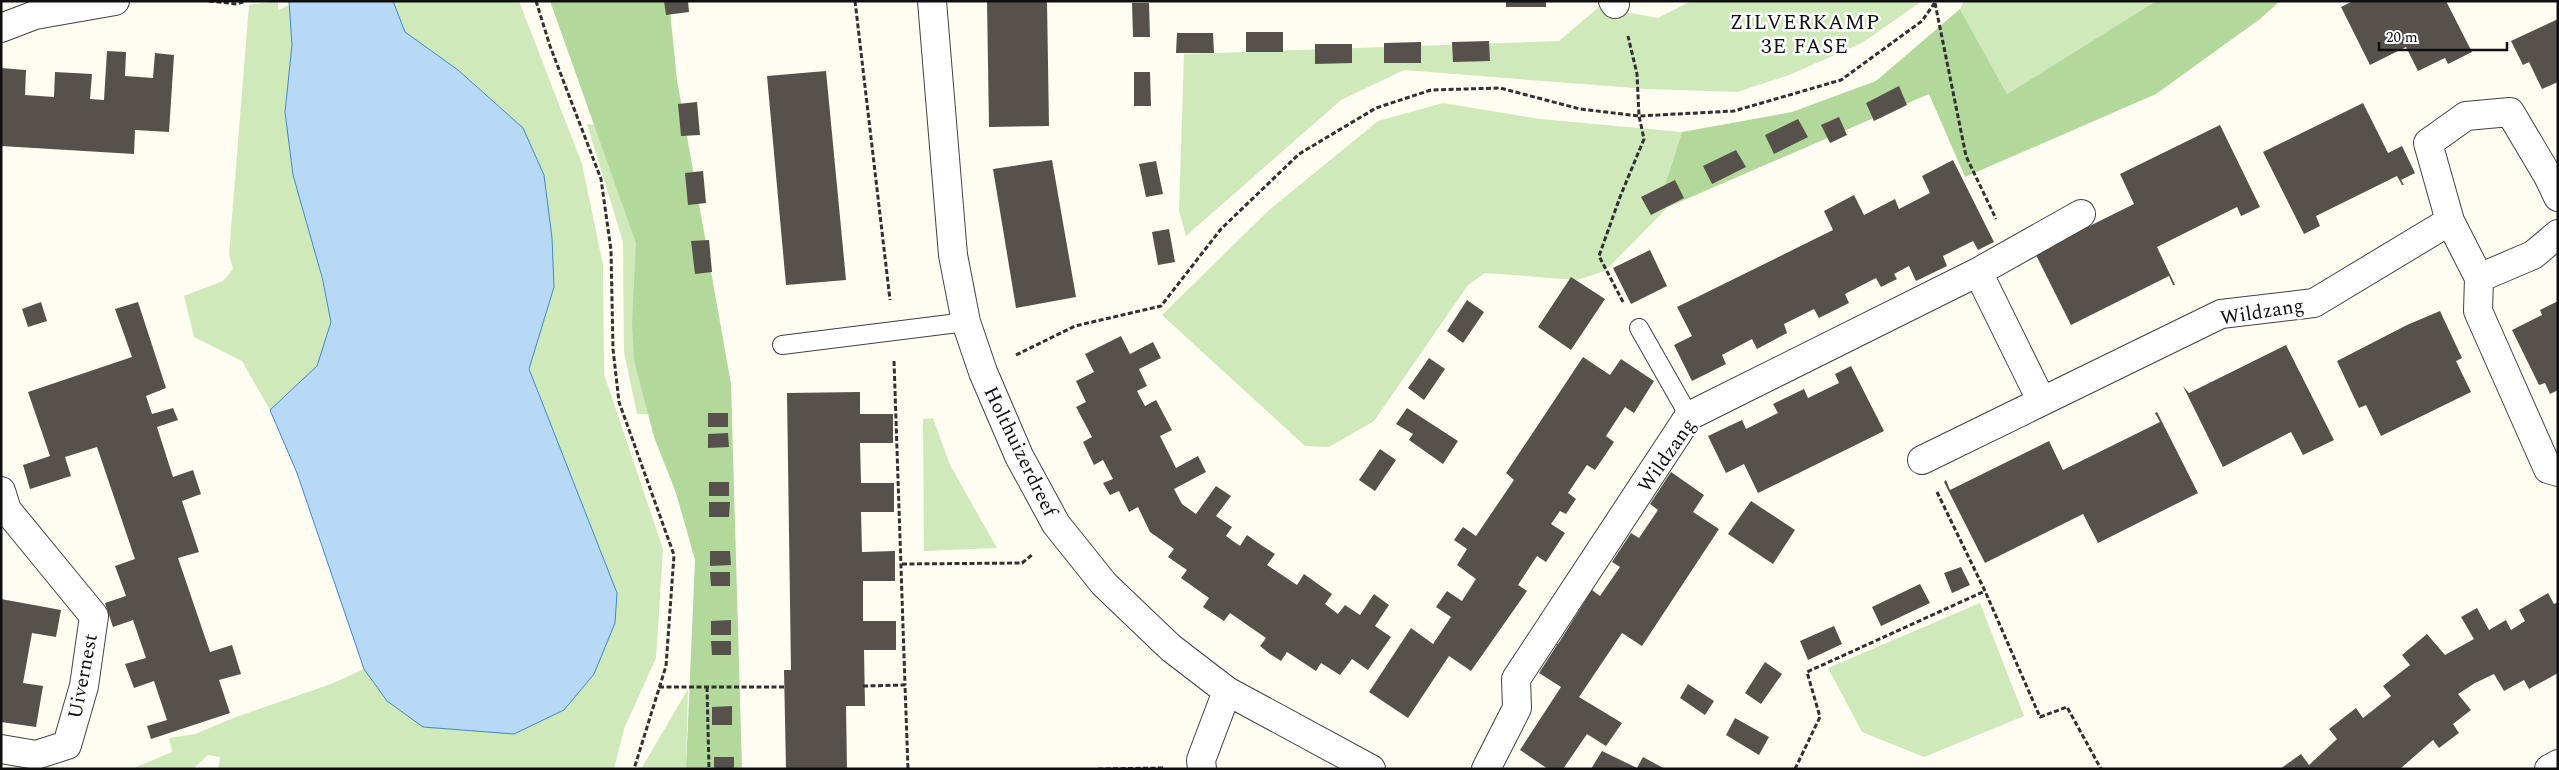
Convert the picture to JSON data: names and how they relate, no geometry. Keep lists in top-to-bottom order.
{
  "streets": {
    "street": ["Wildzang", "Holthuizerdreef", "Uivernest"]
  },
  "districts": ["ZILVERKAMP 3E FASE"],
  "scale_bar": "20 m"
}
